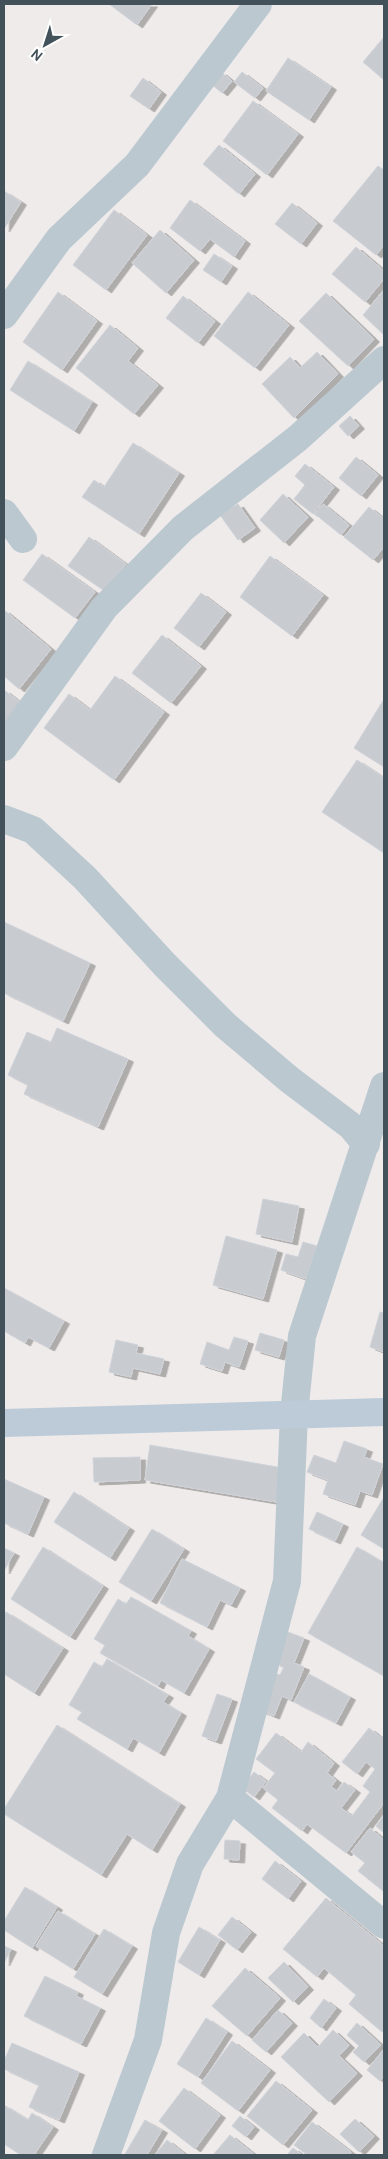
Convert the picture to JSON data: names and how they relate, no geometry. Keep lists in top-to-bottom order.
{
  "north": "bottom left"
}
